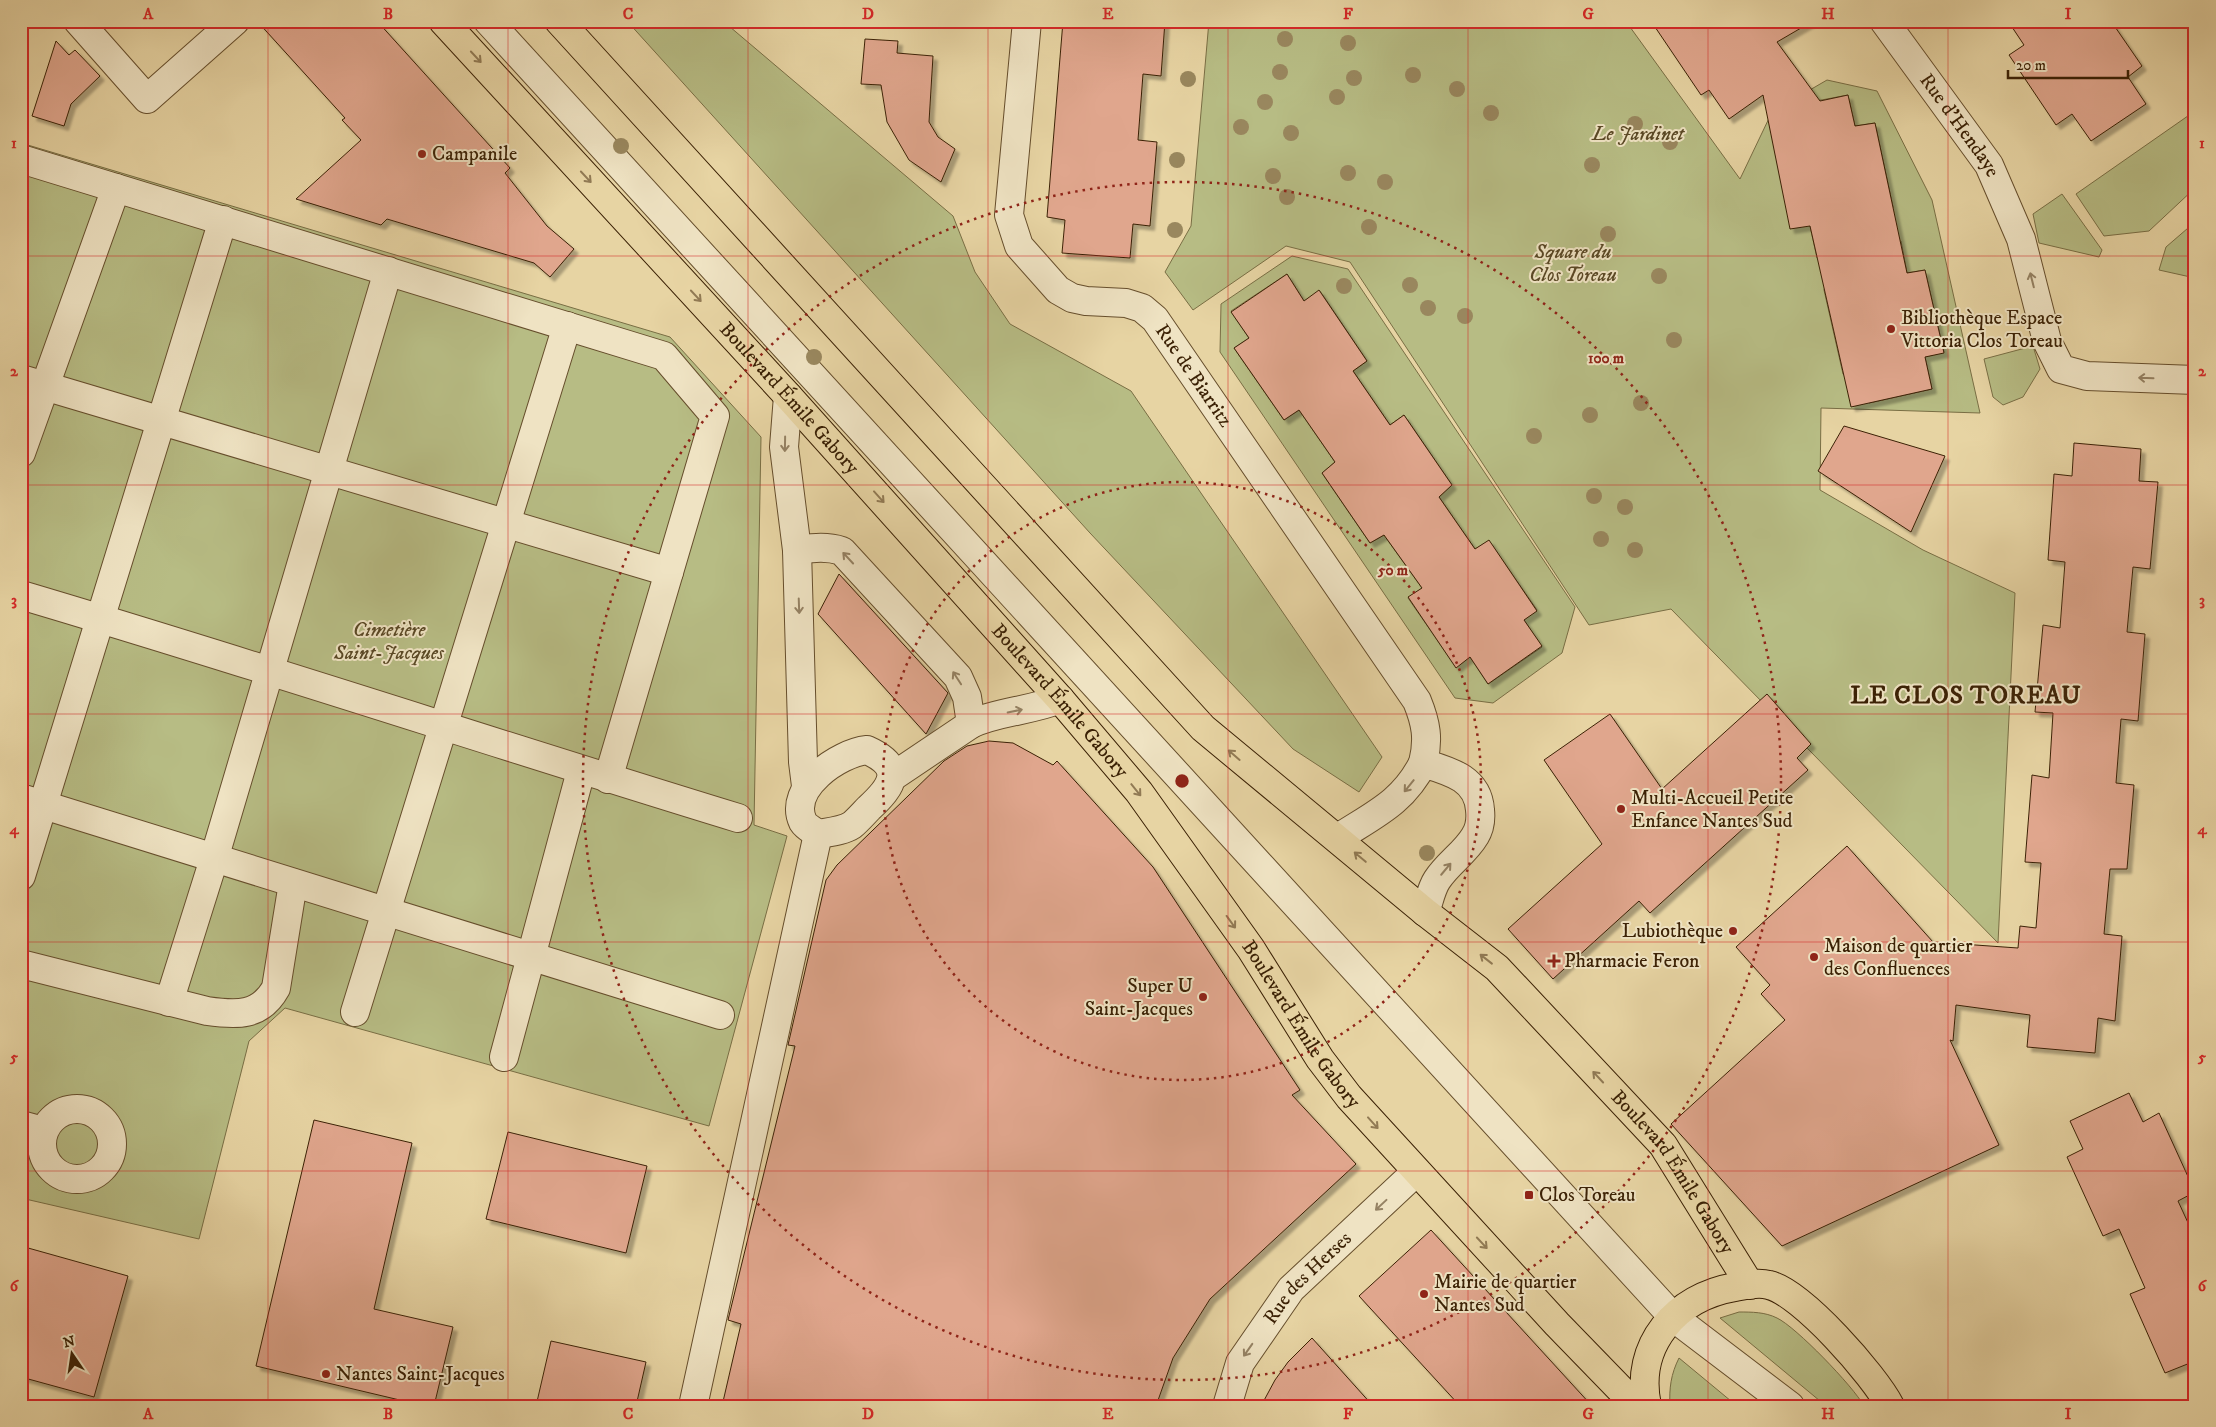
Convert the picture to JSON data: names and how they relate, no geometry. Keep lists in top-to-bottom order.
{
  "streets": {
    "main road": ["Boulevard Émile Gabory"],
    "street": ["Rue d'Hendaye", "Rue de Biarritz", "Rue des Herses"]
  },
  "crossings": [
    ["Boulevard Émile Gabory", "Rue des Herses"]
  ],
  "one_way": ["Rue d'Hendaye", "Rue des Herses"],
  "districts": ["LE CLOS TOREAU"],
  "parks": ["Le Jardinet", "Square du Clos Toreau", "Cimetière Saint-Jacques"],
  "places": {
    "other": [
      "Campanile",
      "Bibliothèque Espace Vittoria Clos Toreau",
      "Multi-Accueil Petite Enfance Nantes Sud",
      "Lubiothèque",
      "Maison de quartier des Confluences",
      "Super U Saint-Jacques",
      "Mairie de quartier Nantes Sud",
      "Nantes Saint-Jacques"
    ],
    "health": ["Pharmacie Feron"],
    "transit": ["Clos Toreau"]
  },
  "scale_bar": "20 m",
  "north": "top",
  "grid": {
    "columns": [
      "A",
      "B",
      "C",
      "D",
      "E",
      "F",
      "G",
      "H",
      "I"
    ],
    "rows": [
      "1",
      "2",
      "3",
      "4",
      "5",
      "6"
    ]
  },
  "rings": ["100 m", "50 m"]
}
